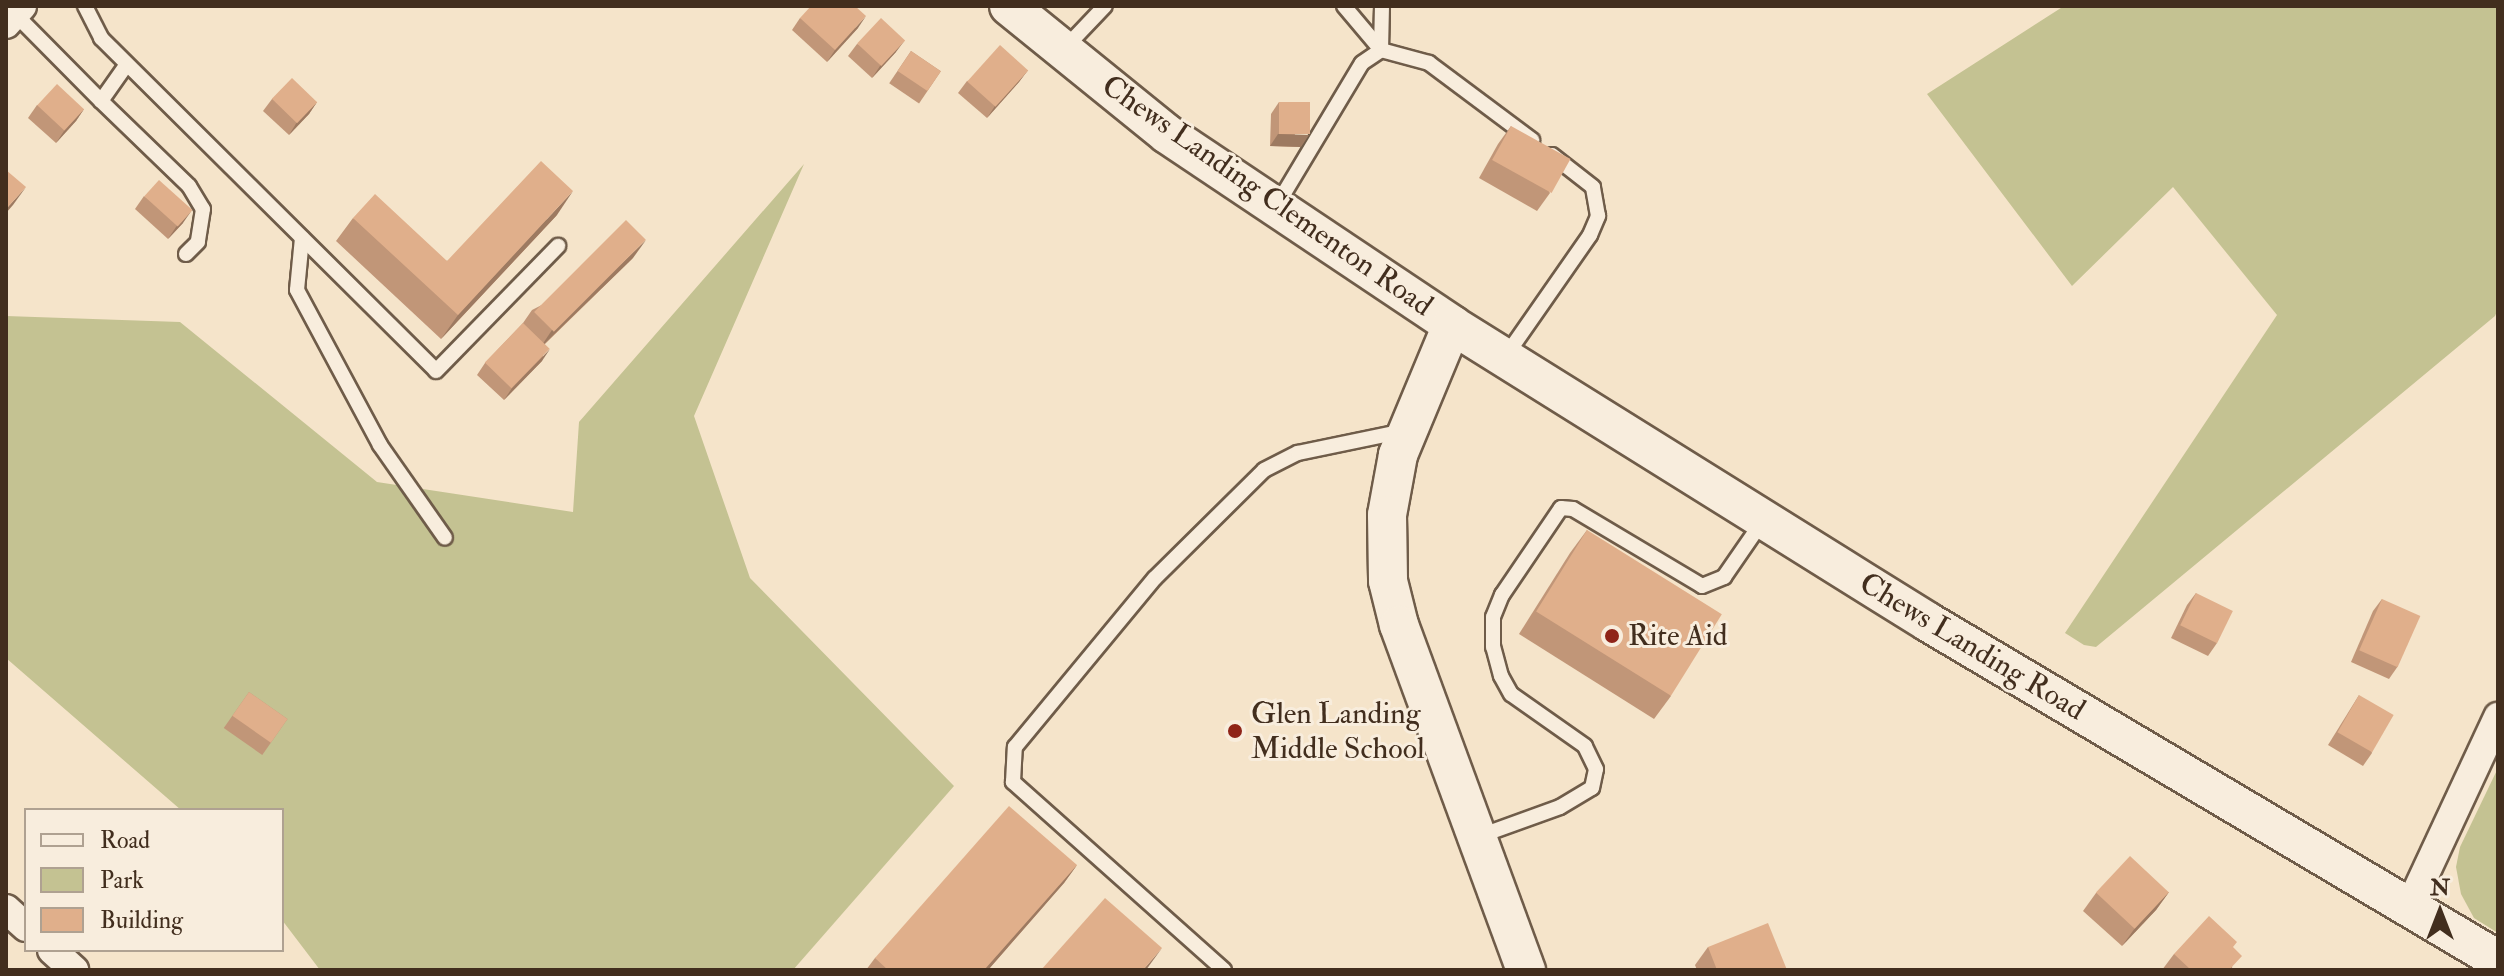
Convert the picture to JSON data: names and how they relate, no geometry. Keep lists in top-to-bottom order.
{
  "streets": {
    "main road": ["Chews Landing Clementon Road", "Chews Landing Road"]
  },
  "crossings": [
    ["Chews Landing Clementon Road", "Chews Landing Road"]
  ],
  "places": ["Rite Aid", "Glen Landing Middle School"],
  "legend": ["Road", "Park", "Building"],
  "north": "top"
}
